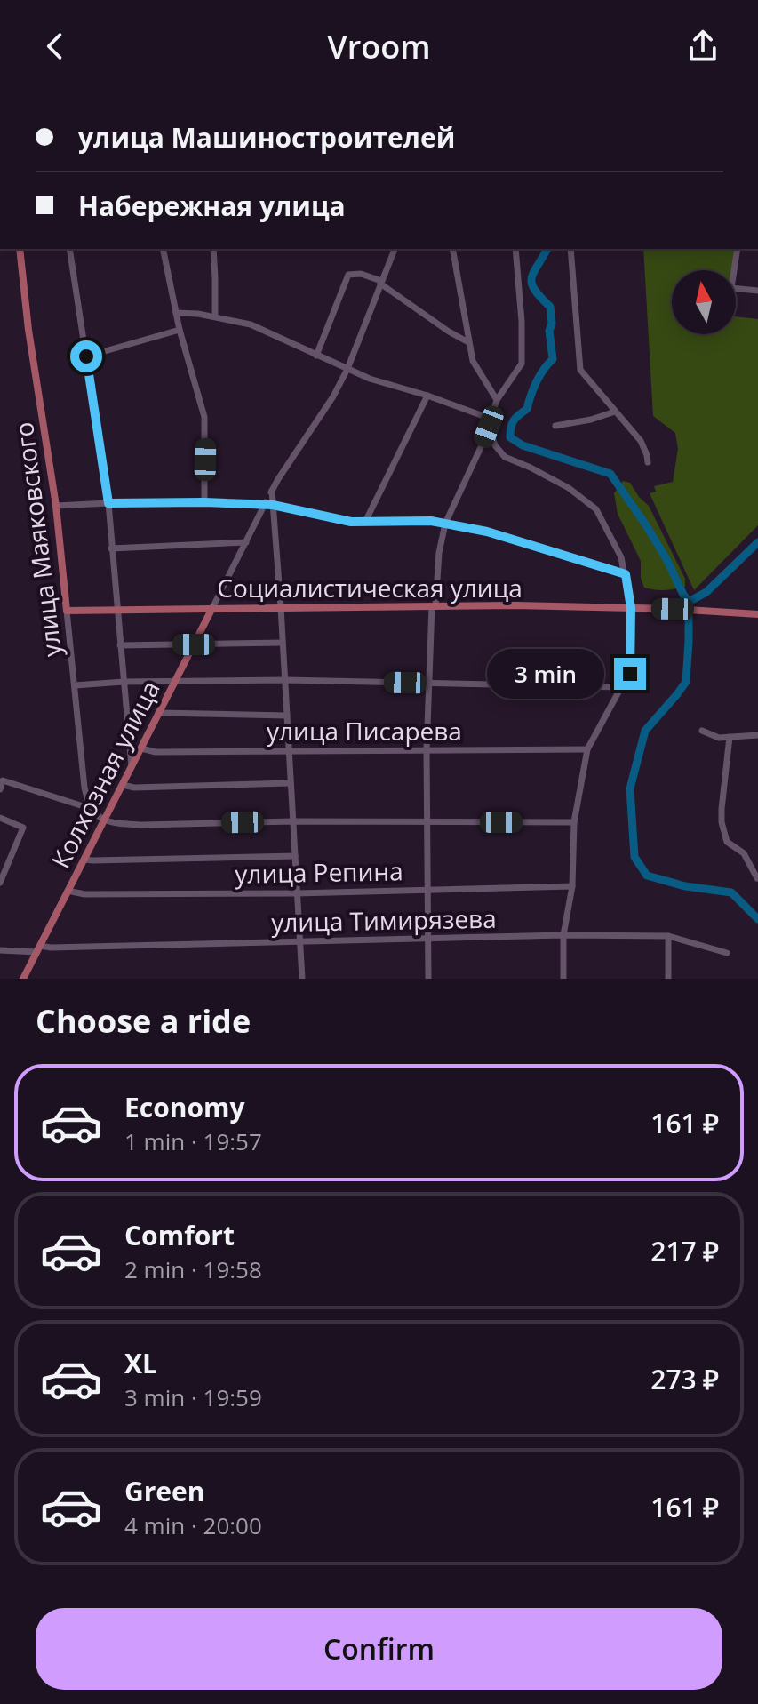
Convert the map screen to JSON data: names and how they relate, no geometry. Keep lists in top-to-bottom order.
{
  "streets": {
    "main road": ["улица Маяковского", "Социалистическая улица", "Колхозная улица"],
    "street": ["улица Писарева", "улица Репина", "улица Тимирязева"]
  },
  "crossings": [
    ["улица Маяковского", "Социалистическая улица"],
    ["Социалистическая улица", "Колхозная улица"],
    ["улица Писарева", "Колхозная улица"],
    ["Колхозная улица", "улица Репина"],
    ["Колхозная улица", "улица Тимирязева"]
  ],
  "north": "top",
  "page": {
    "header": "Vroom",
    "banner": ["улица Машиностроителей", "Набережная улица"],
    "bubble": "3 min",
    "heading": "Choose a ride",
    "list": [
      {
        "name": "Economy",
        "note": "1 min · 19:57",
        "value": "161 ₽"
      },
      {
        "name": "Comfort",
        "note": "2 min · 19:58",
        "value": "217 ₽"
      },
      {
        "name": "XL",
        "note": "3 min · 19:59",
        "value": "273 ₽"
      },
      {
        "name": "Green",
        "note": "4 min · 20:00",
        "value": "161 ₽"
      }
    ],
    "buttons": "Confirm"
  }
}
